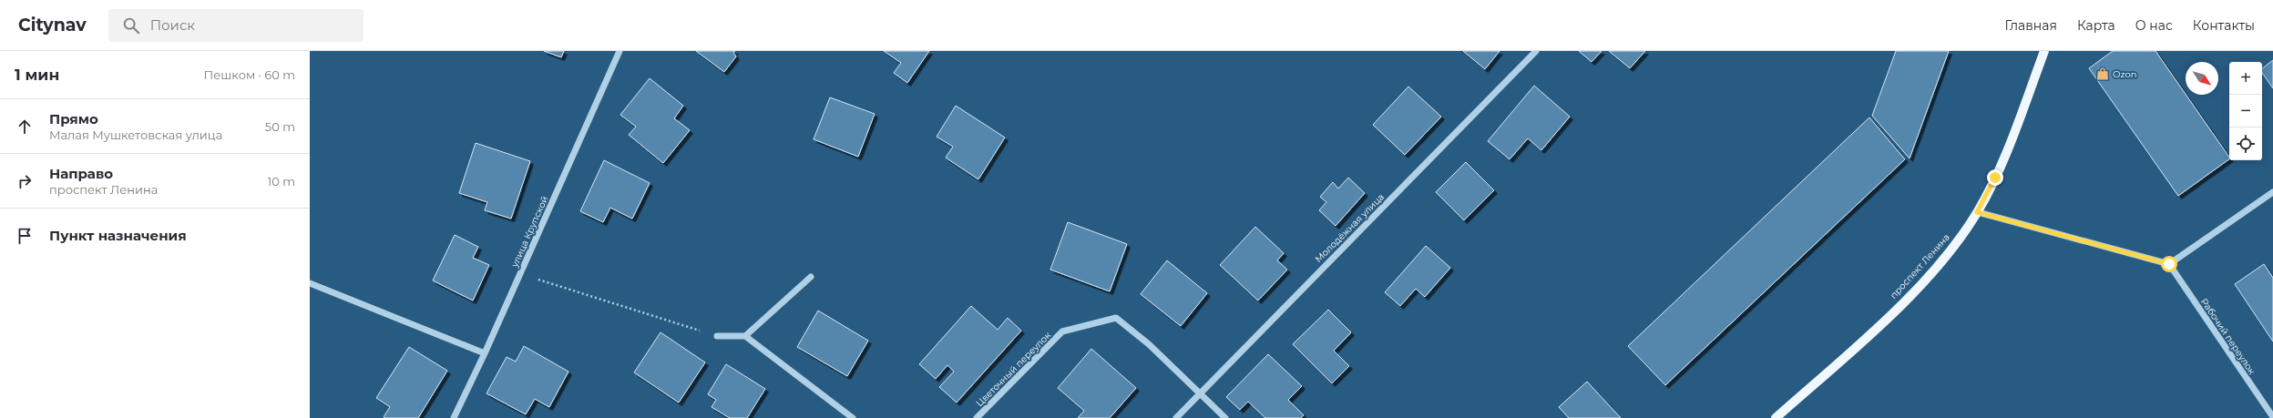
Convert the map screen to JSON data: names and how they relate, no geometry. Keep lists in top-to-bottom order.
{
  "streets": {
    "main road": ["проспект Ленина"],
    "street": [
      "Молодёжная улица",
      "улица Крупской",
      "Рабочий переулок",
      "Цветочный переулок"
    ]
  },
  "crossings": [
    ["Молодёжная улица", "Цветочный переулок"]
  ],
  "places": {
    "shop": ["Ozon"]
  },
  "north": "bottom right",
  "page": {
    "header": "Citynav",
    "search": "Поиск",
    "nav": [
      "Главная",
      "Карта",
      "О нас",
      "Контакты"
    ],
    "heading": ["1 мин", "Пешком · 60 m"],
    "map_buttons": ["+", "−"],
    "list": [
      ["Прямо", "Малая Мушкетовская улица", "50 m"],
      ["Направо", "проспект Ленина", "10 m"],
      "Пункт назначения"
    ]
  }
}
